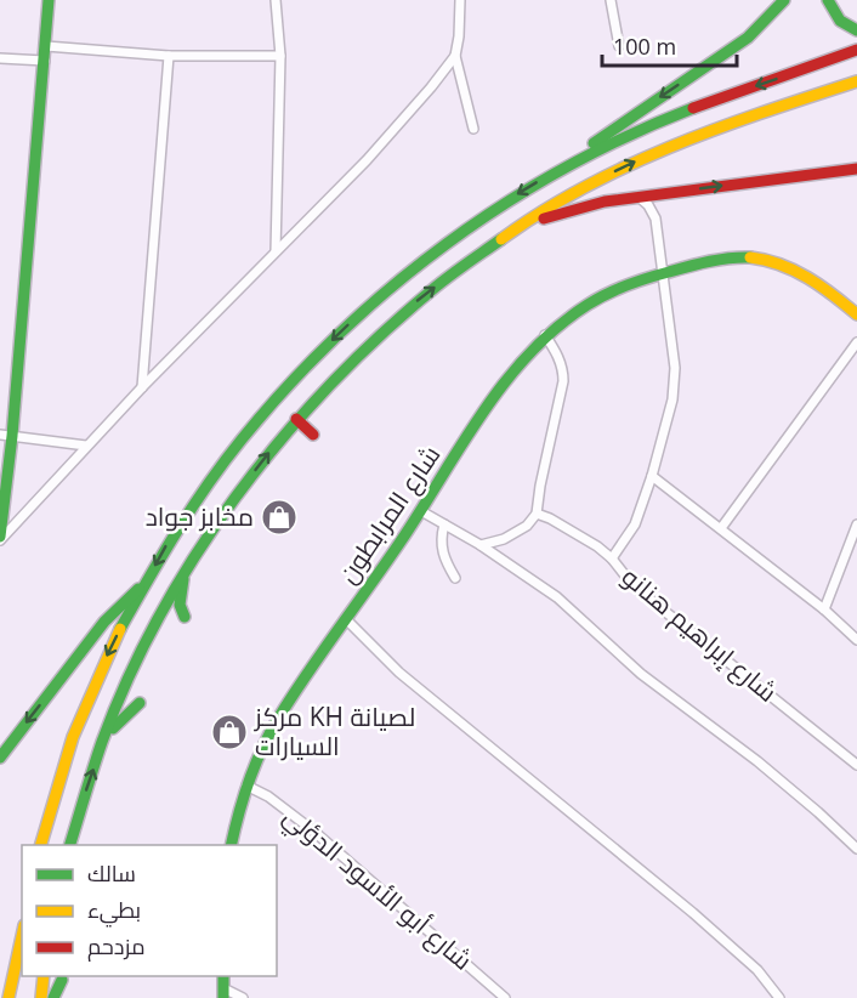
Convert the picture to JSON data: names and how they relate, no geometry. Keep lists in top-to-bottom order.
{
  "streets": {
    "main road": ["شارع المرابطون"],
    "street": ["شارع إبراهيم هنانو", "شارع أبو الأسود الدؤلي"]
  },
  "crossings": [
    ["شارع المرابطون", "شارع أبو الأسود الدؤلي"]
  ],
  "places": {
    "shop": ["مخابز جواد", "مركز KH لصيانة السيارات"]
  },
  "legend": ["سالك", "بطيء", "مزدحم"],
  "scale_bar": "100 m"
}
